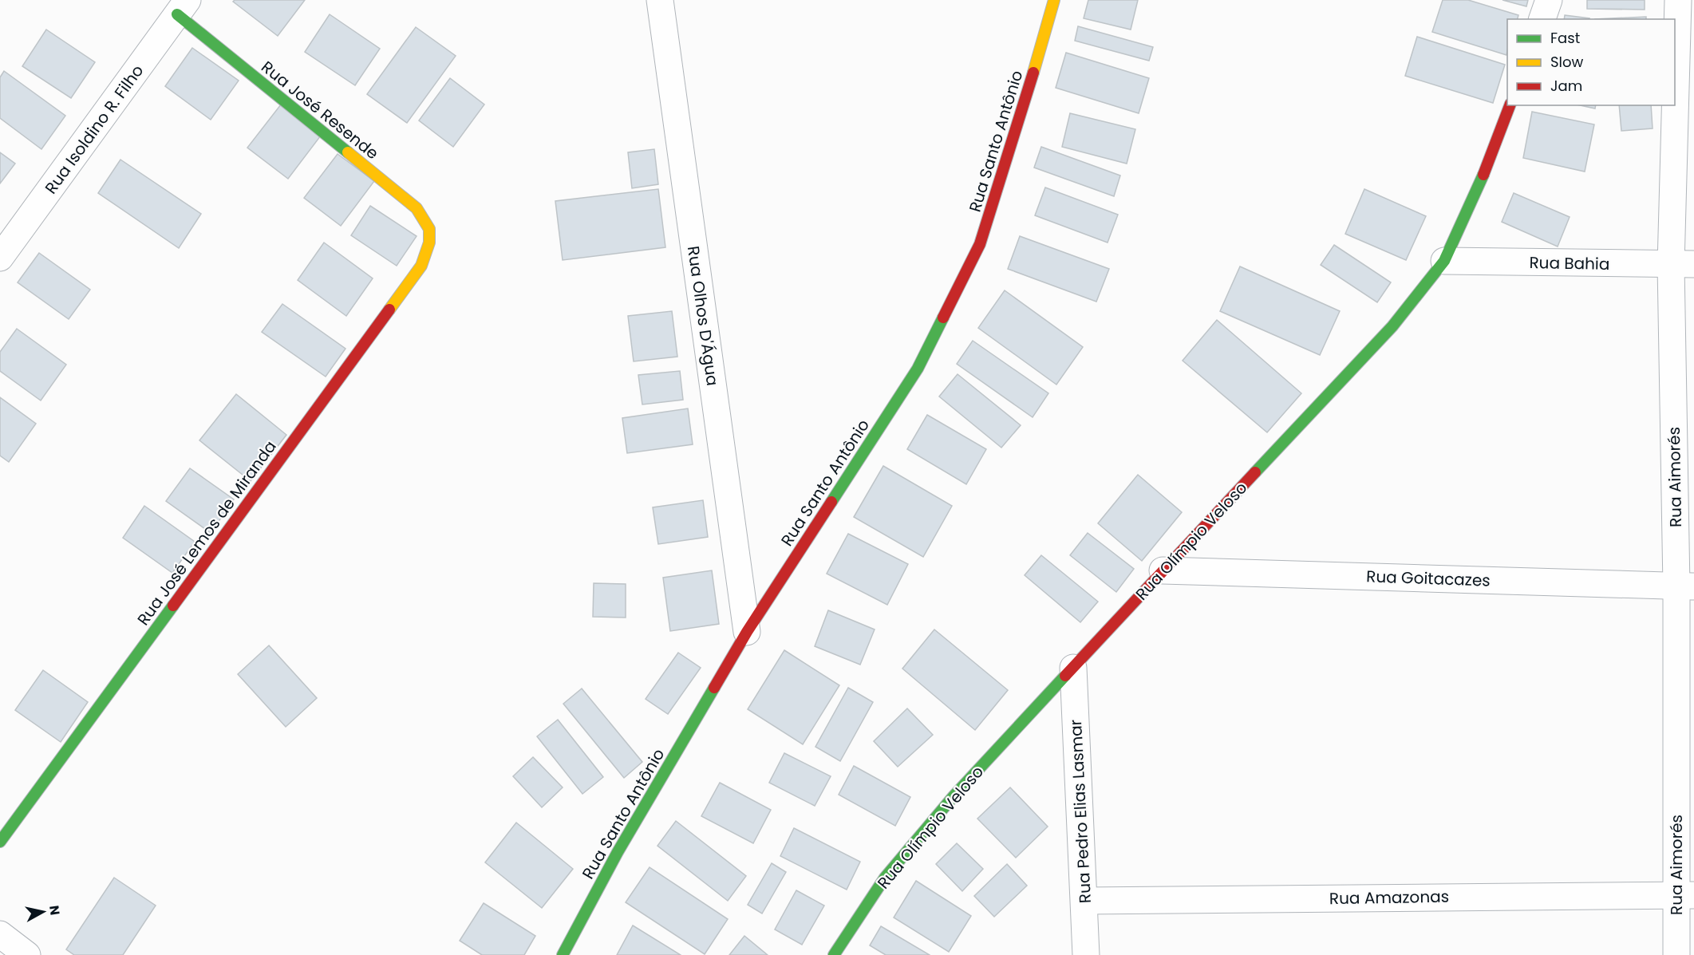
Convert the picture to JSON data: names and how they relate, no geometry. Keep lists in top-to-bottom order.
{
  "streets": {
    "street": [
      "Rua José Resende",
      "Rua Isoldino R. Filho",
      "Rua Santo Antônio",
      "Rua Bahia",
      "Rua Olhos D'Água",
      "Rua Aimorés",
      "Rua José Lemos de Miranda",
      "Rua Olímpio Veloso",
      "Rua Goitacazes",
      "Rua Pedro Elias Lasmar",
      "Rua Amazonas"
    ]
  },
  "crossings": [
    ["Rua José Resende", "Rua Isoldino R. Filho"],
    ["Rua José Resende", "Rua José Lemos de Miranda"],
    ["Rua Santo Antônio", "Rua Olhos D'Água"],
    ["Rua Bahia", "Rua Aimorés"],
    ["Rua Bahia", "Rua Olímpio Veloso"],
    ["Rua Aimorés", "Rua Goitacazes"],
    ["Rua Aimorés", "Rua Amazonas"],
    ["Rua Olímpio Veloso", "Rua Goitacazes"],
    ["Rua Olímpio Veloso", "Rua Pedro Elias Lasmar"],
    ["Rua Pedro Elias Lasmar", "Rua Amazonas"]
  ],
  "legend": ["Fast", "Slow", "Jam"],
  "north": "right"
}
